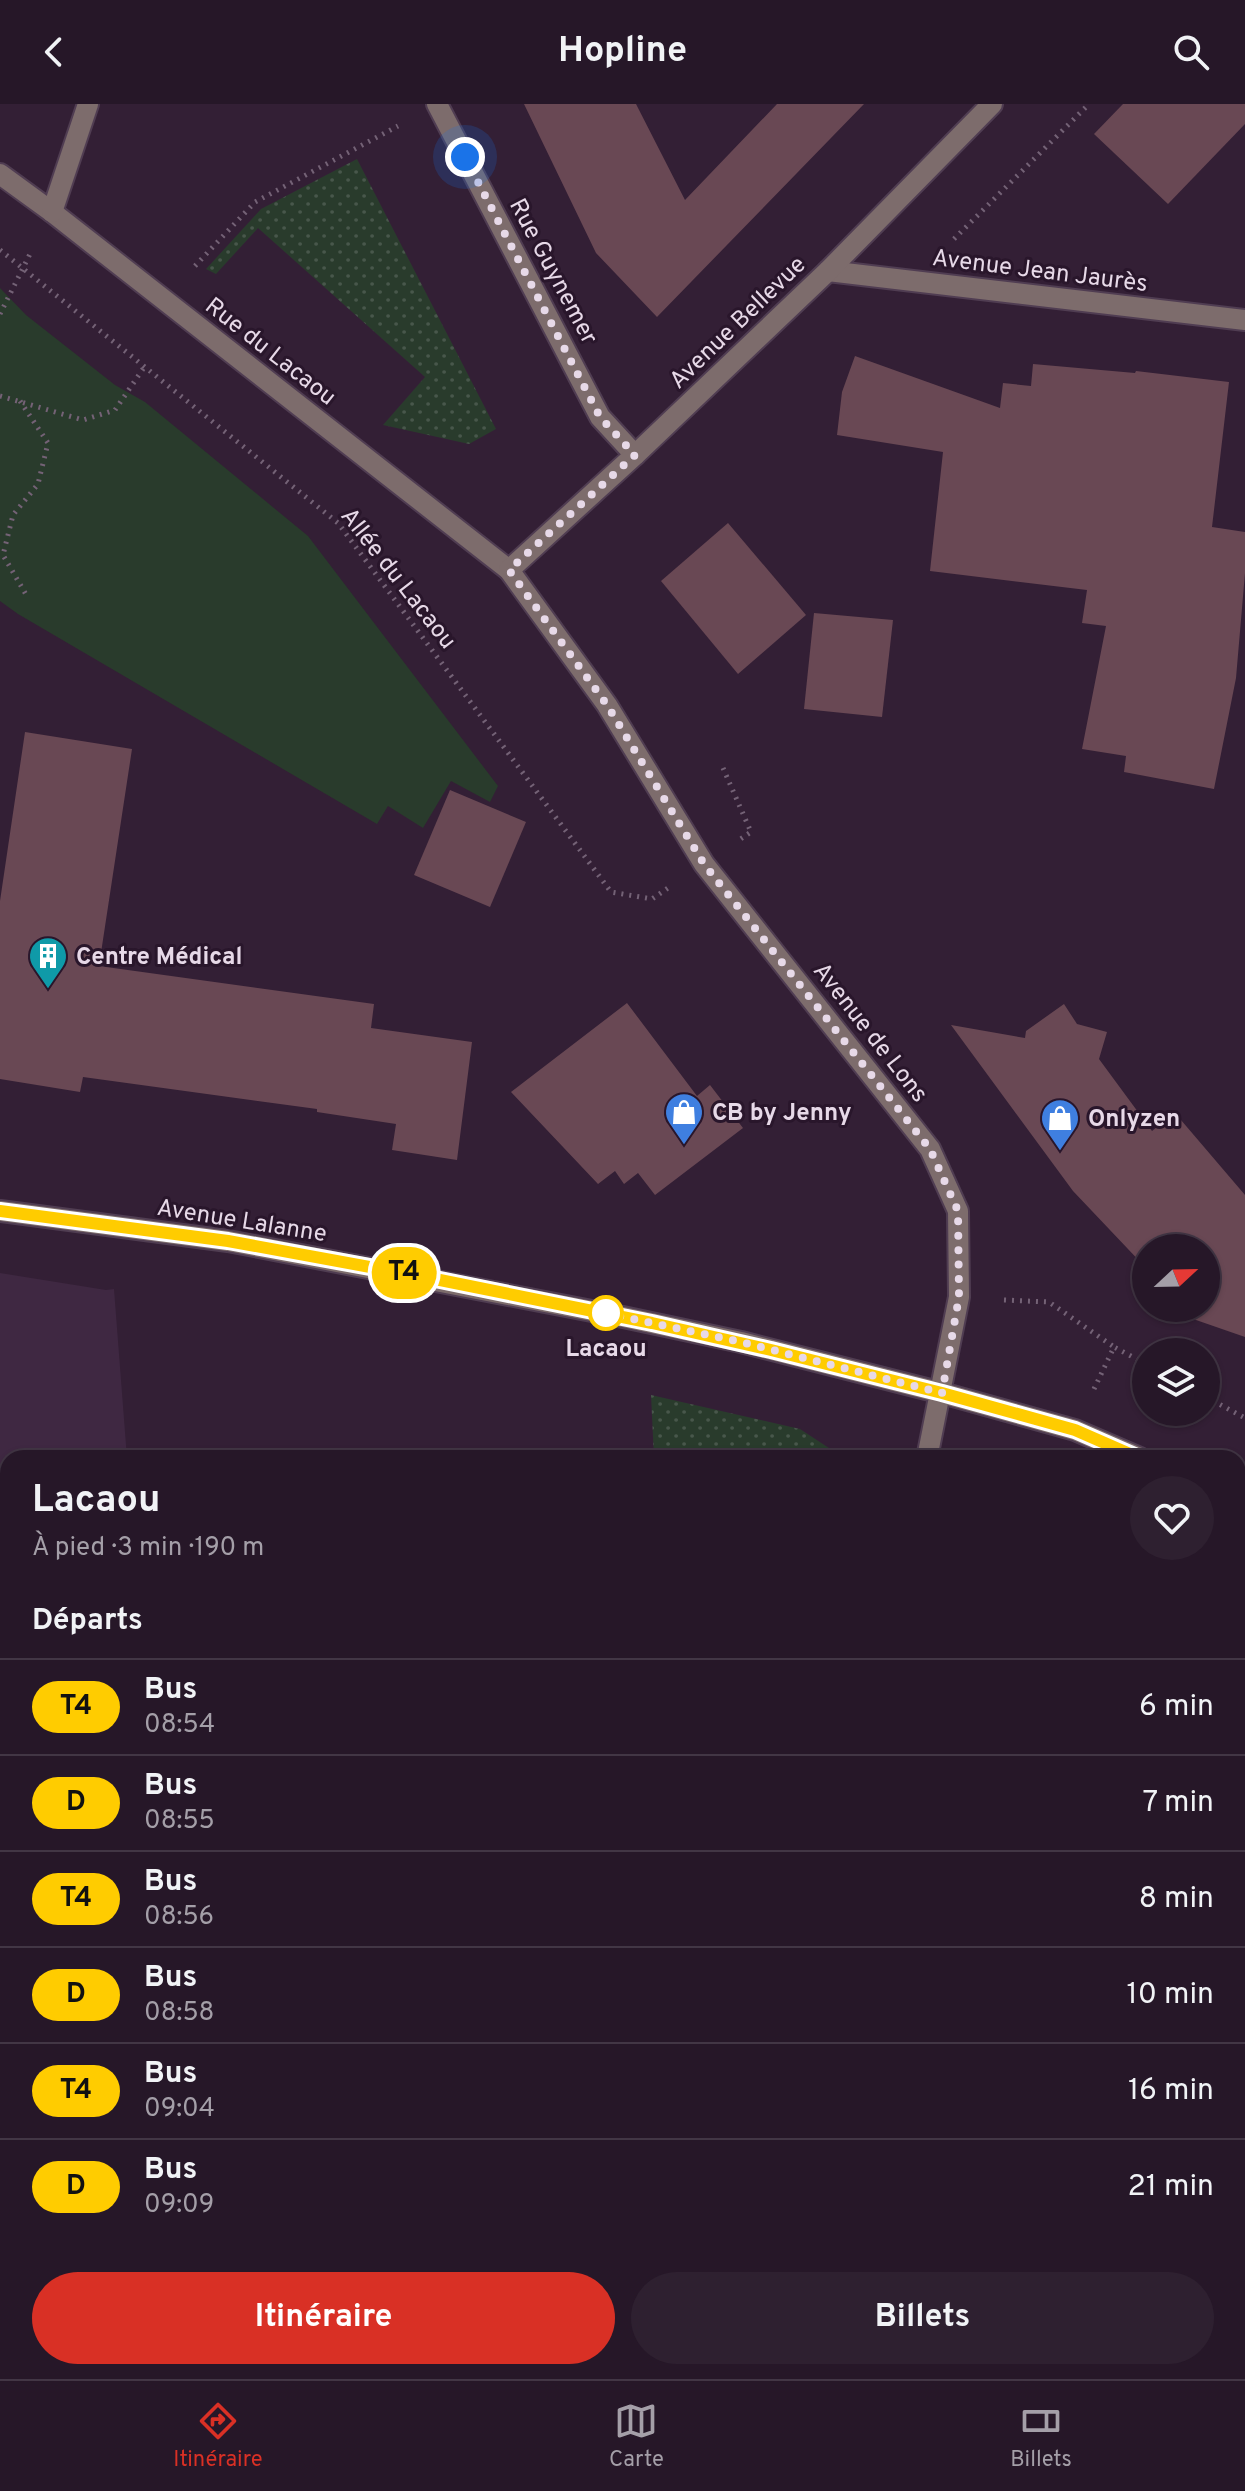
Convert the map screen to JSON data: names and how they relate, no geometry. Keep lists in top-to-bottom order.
{
  "streets": {
    "street": [
      "Avenue Jean Jaurès",
      "Rue Guynemer",
      "Avenue Bellevue",
      "Rue du Lacaou",
      "Avenue de Lons",
      "Avenue Lalanne"
    ],
    "path": ["Allée du Lacaou"]
  },
  "crossings": [
    ["Avenue Jean Jaurès", "Avenue Bellevue"],
    ["Rue Guynemer", "Avenue Bellevue"],
    ["Avenue Bellevue", "Rue du Lacaou"],
    ["Avenue Bellevue", "Avenue de Lons"],
    ["Rue du Lacaou", "Avenue de Lons"],
    ["Avenue de Lons", "Avenue Lalanne"]
  ],
  "places": {
    "building": ["Centre Médical"],
    "shop": ["CB by Jenny", "Onlyzen"],
    "other": ["Lacaou"]
  },
  "lines": ["bus line T4"],
  "north": "right",
  "page": {
    "header": "Hopline",
    "on_map": "T4",
    "heading": [
      ["Lacaou", "À pied · 3 min · 190 m"],
      "Départs"
    ],
    "list": [
      {
        "mark": "T4",
        "name": "Bus",
        "note": "08:54",
        "value": "6 min"
      },
      {
        "mark": "D",
        "name": "Bus",
        "note": "08:55",
        "value": "7 min"
      },
      {
        "mark": "T4",
        "name": "Bus",
        "note": "08:56",
        "value": "8 min"
      },
      {
        "mark": "D",
        "name": "Bus",
        "note": "08:58",
        "value": "10 min"
      },
      {
        "mark": "T4",
        "name": "Bus",
        "note": "09:04",
        "value": "16 min"
      },
      {
        "mark": "D",
        "name": "Bus",
        "note": "09:09",
        "value": "21 min"
      }
    ],
    "buttons": ["Itinéraire", "Billets"],
    "tabs": ["Itinéraire", "Carte", "Billets"]
  }
}
